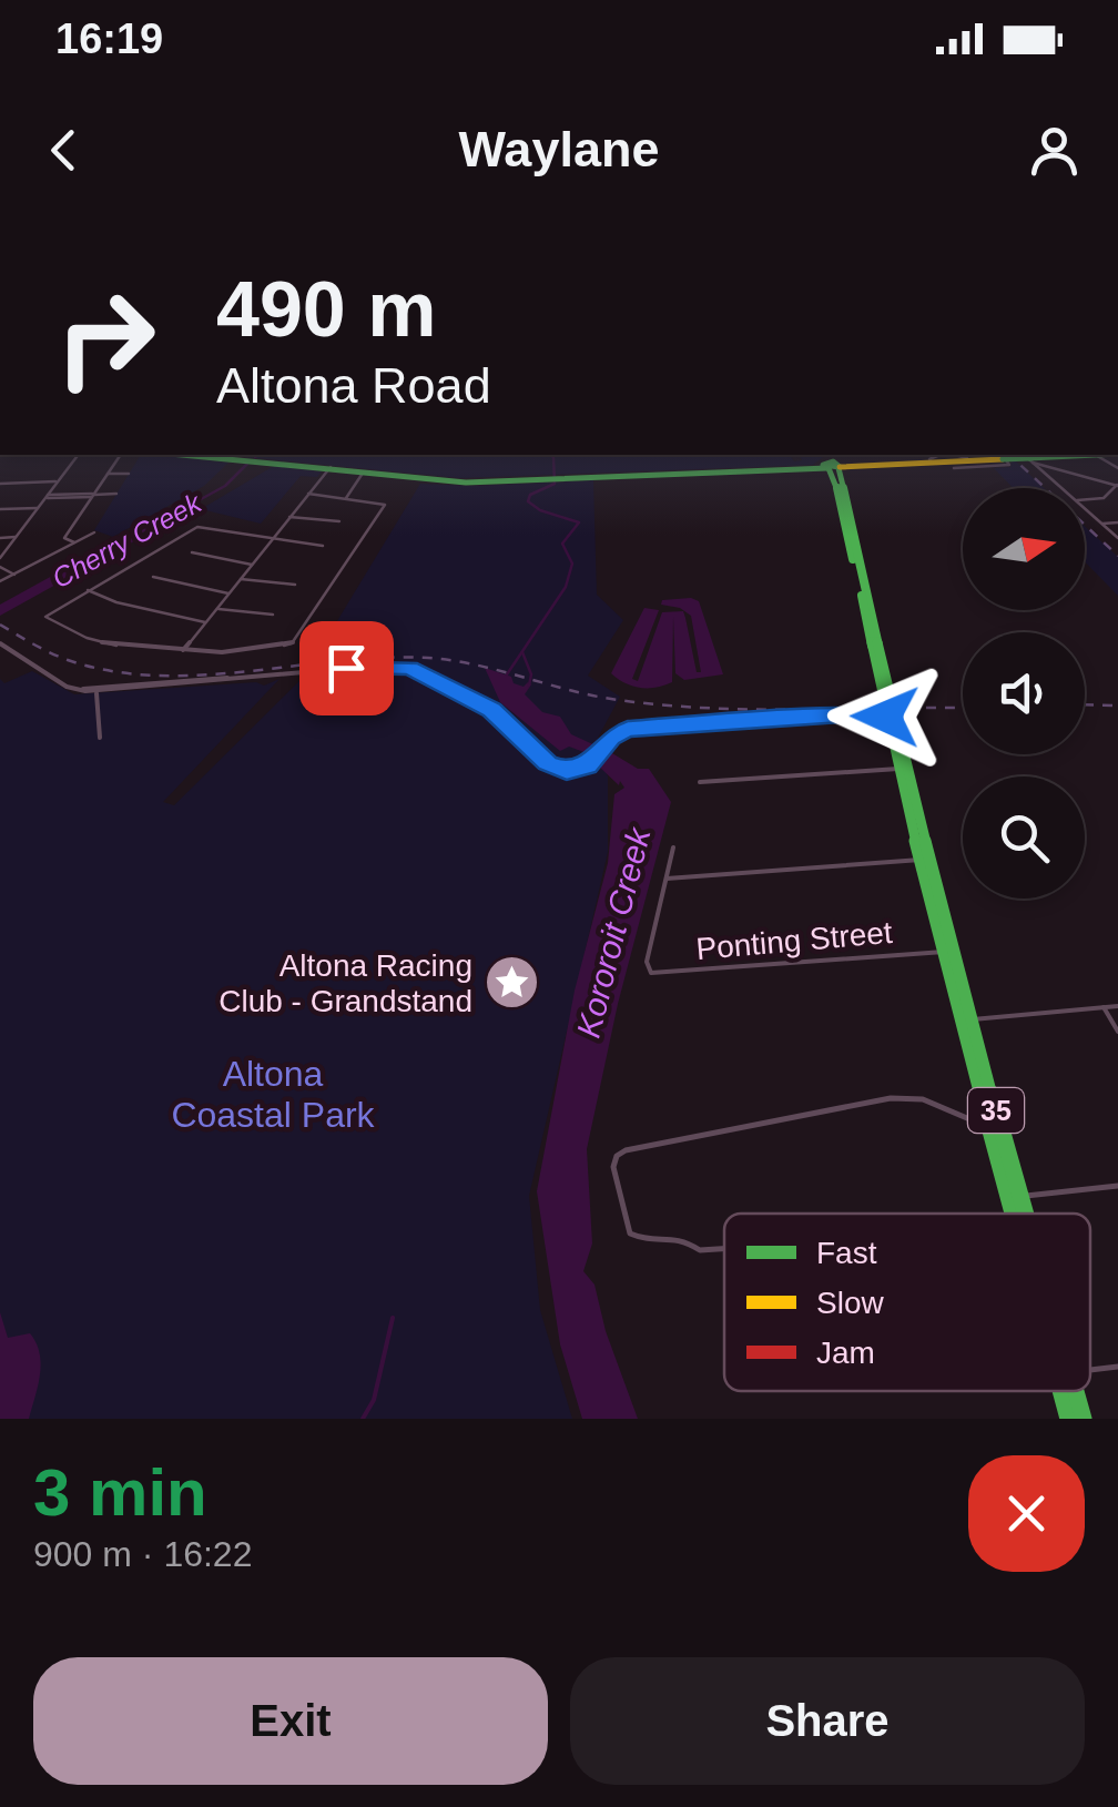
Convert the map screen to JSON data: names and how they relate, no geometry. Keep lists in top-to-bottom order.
{
  "streets": {
    "main road": ["35"],
    "street": ["Ponting Street"]
  },
  "crossings": [
    ["Ponting Street", "35"]
  ],
  "water": ["Cherry Creek", "Kororoit Creek"],
  "parks": ["Altona Coastal Park"],
  "places": {
    "place": ["Altona Racing Club - Grandstand"]
  },
  "legend": ["Fast", "Slow", "Jam"],
  "north": "right",
  "page": {
    "status": "16:19",
    "header": "Waylane",
    "turn": ["490 m", "Altona Road"],
    "heading": ["3 min", "900 m · 16:22"],
    "buttons": ["Exit", "Share"]
  }
}
